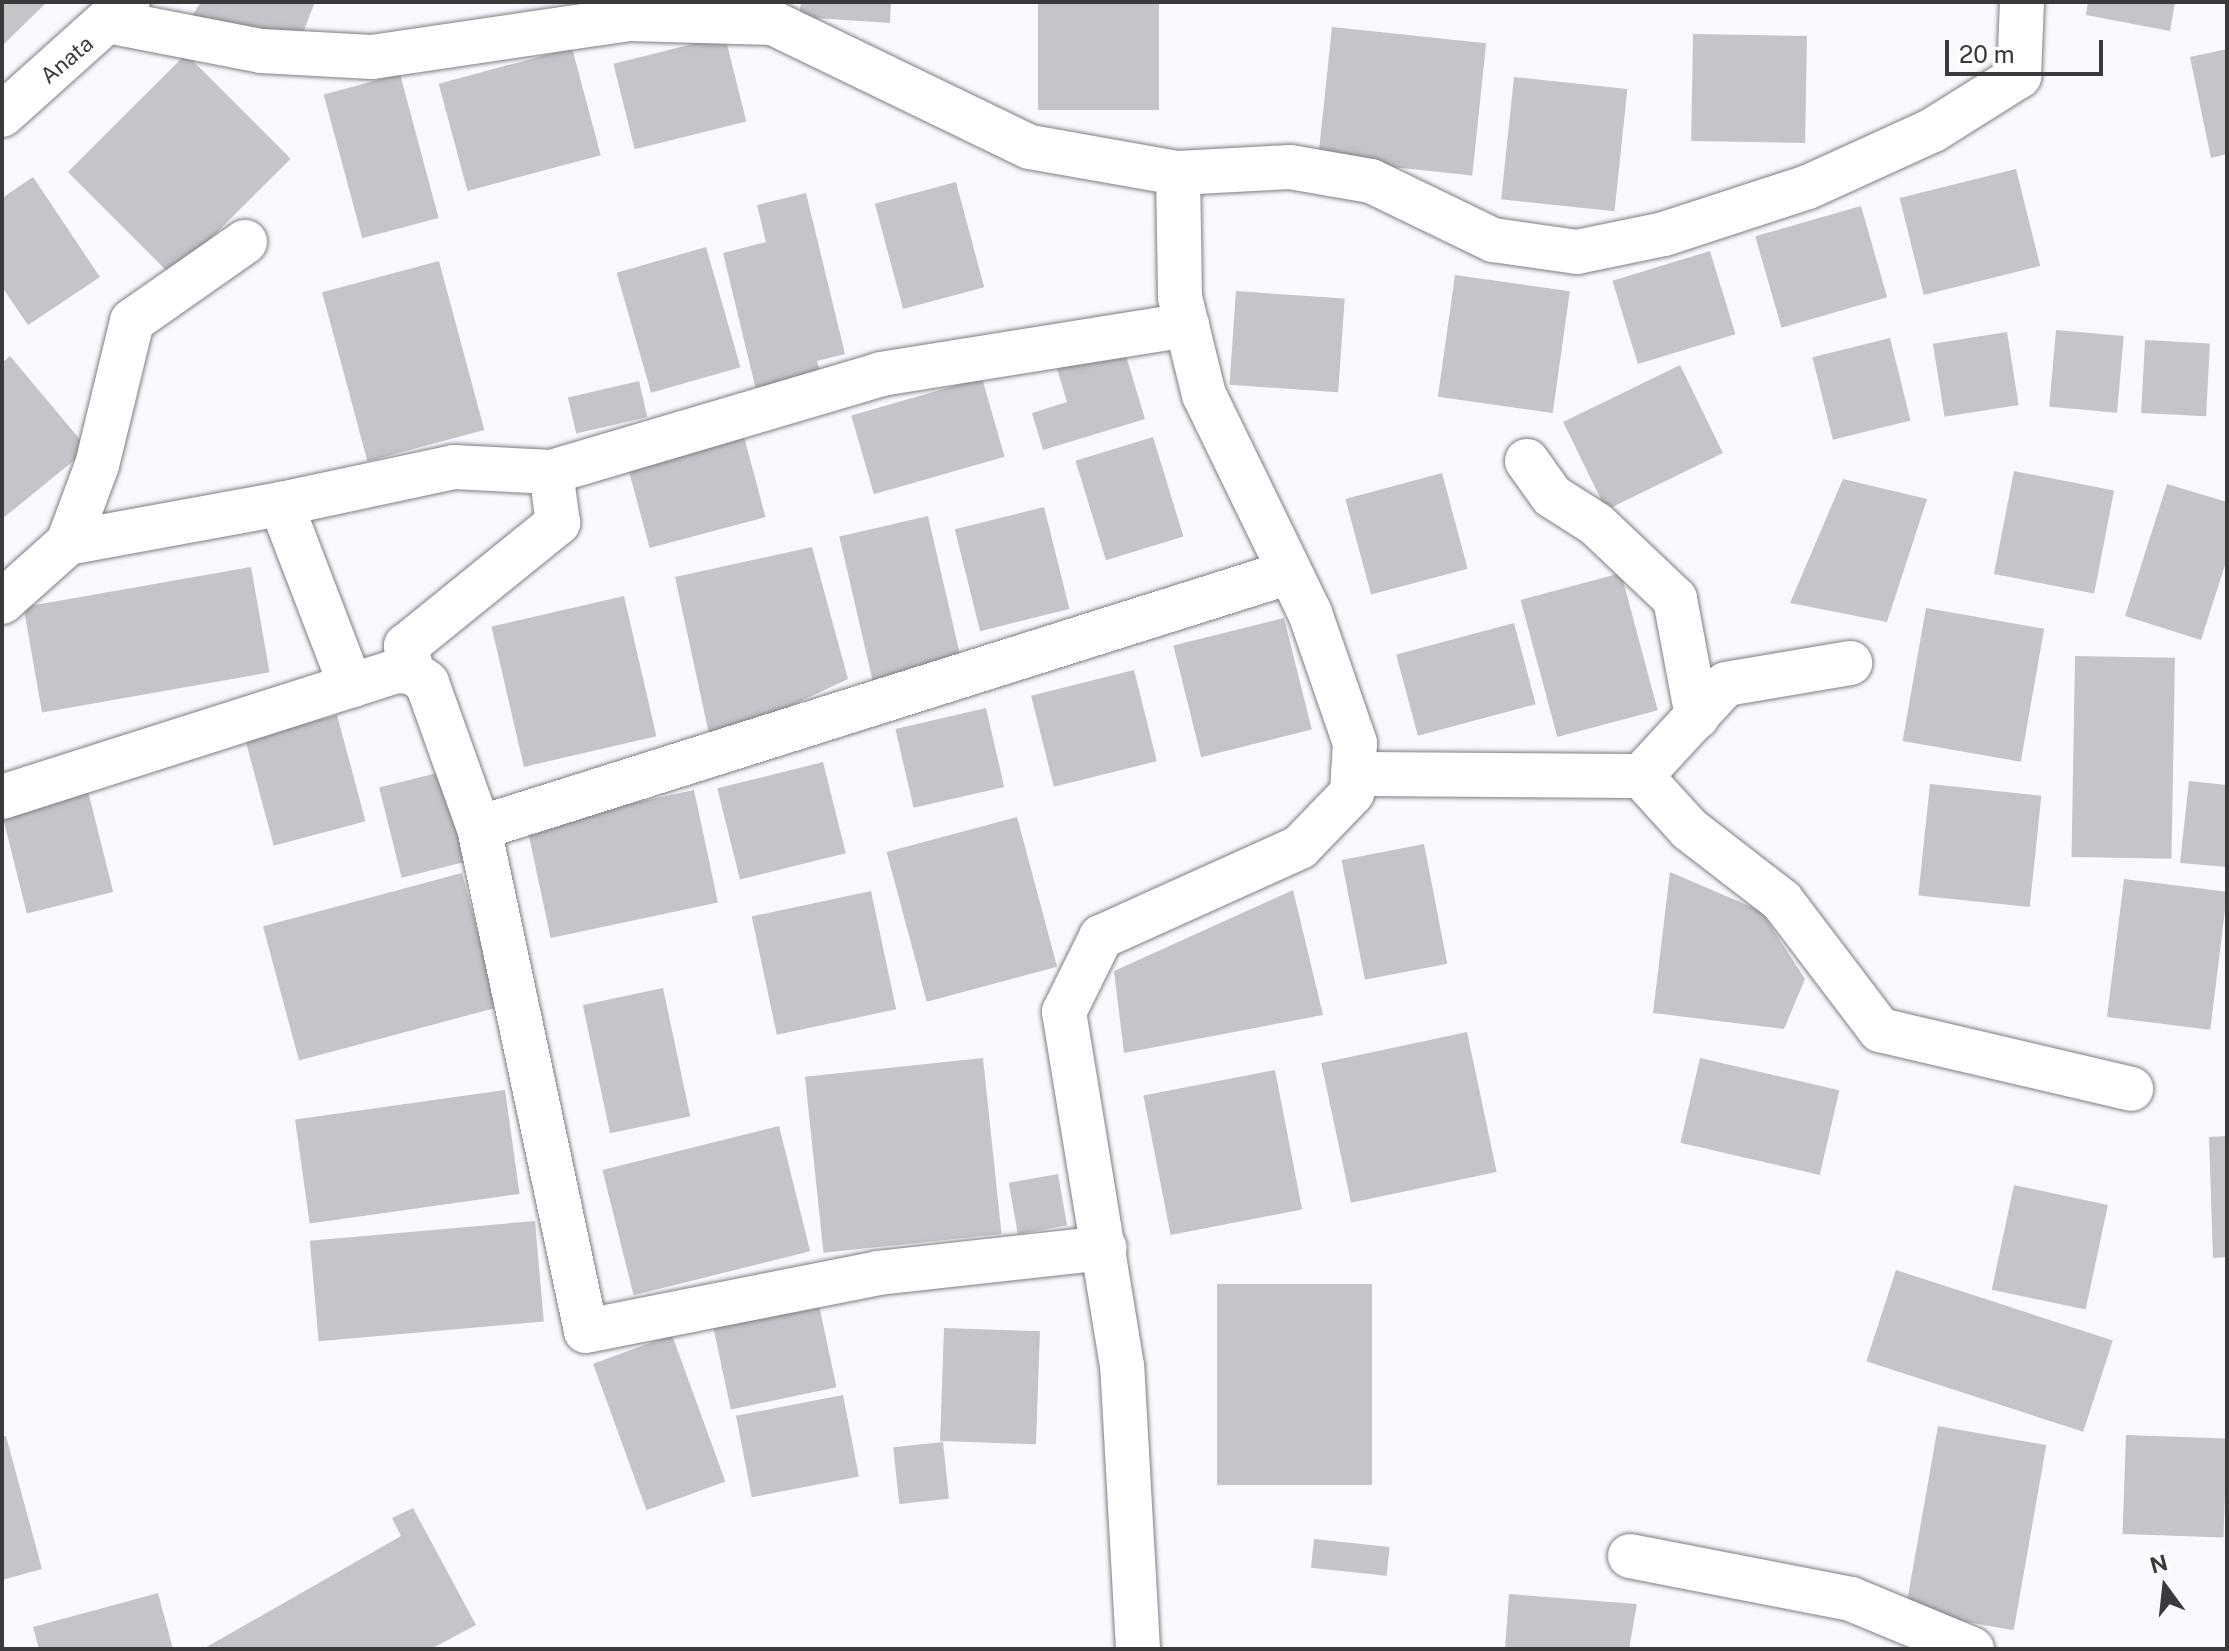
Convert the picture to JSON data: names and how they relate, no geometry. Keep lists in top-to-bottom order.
{
  "streets": {
    "street": ["Anata"]
  },
  "scale_bar": "20 m",
  "north": "top"
}
